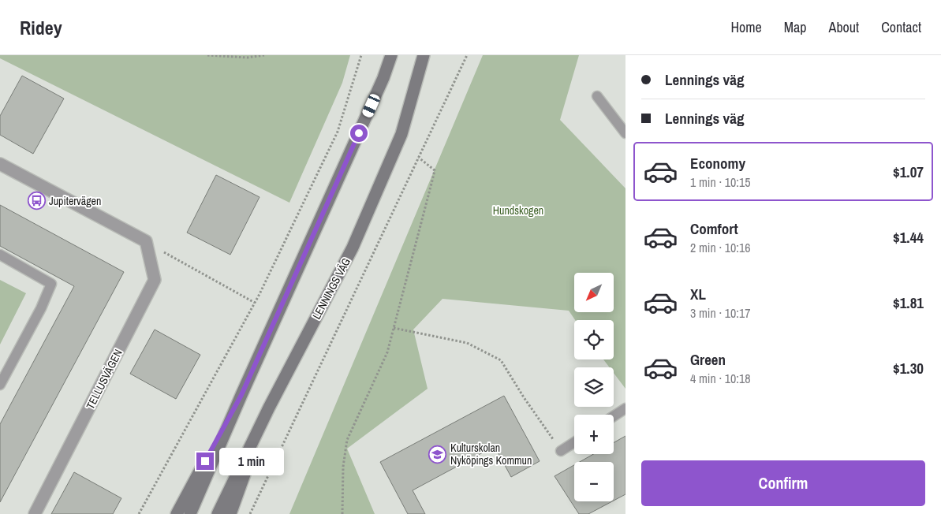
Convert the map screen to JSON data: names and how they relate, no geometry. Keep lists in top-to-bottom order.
{
  "streets": {
    "main road": ["LENNINGS VÄG"],
    "street": ["TELLUSVÄGEN"]
  },
  "parks": ["Hundskogen"],
  "places": {
    "bus stop": ["Jupitervägen"],
    "school or university": ["Kulturskolan Nyköpings Kommun"]
  },
  "north": "bottom left",
  "page": {
    "header": "Ridey",
    "nav": [
      "Home",
      "Map",
      "About",
      "Contact"
    ],
    "banner": ["Lennings väg", "Lennings väg"],
    "list": [
      {
        "name": "Economy",
        "note": "1 min · 10:15",
        "value": "$1.07"
      },
      {
        "name": "Comfort",
        "note": "2 min · 10:16",
        "value": "$1.44"
      },
      {
        "name": "XL",
        "note": "3 min · 10:17",
        "value": "$1.81"
      },
      {
        "name": "Green",
        "note": "4 min · 10:18",
        "value": "$1.30"
      }
    ],
    "map_buttons": ["+", "−"],
    "bubble": "1 min",
    "buttons": "Confirm"
  }
}
